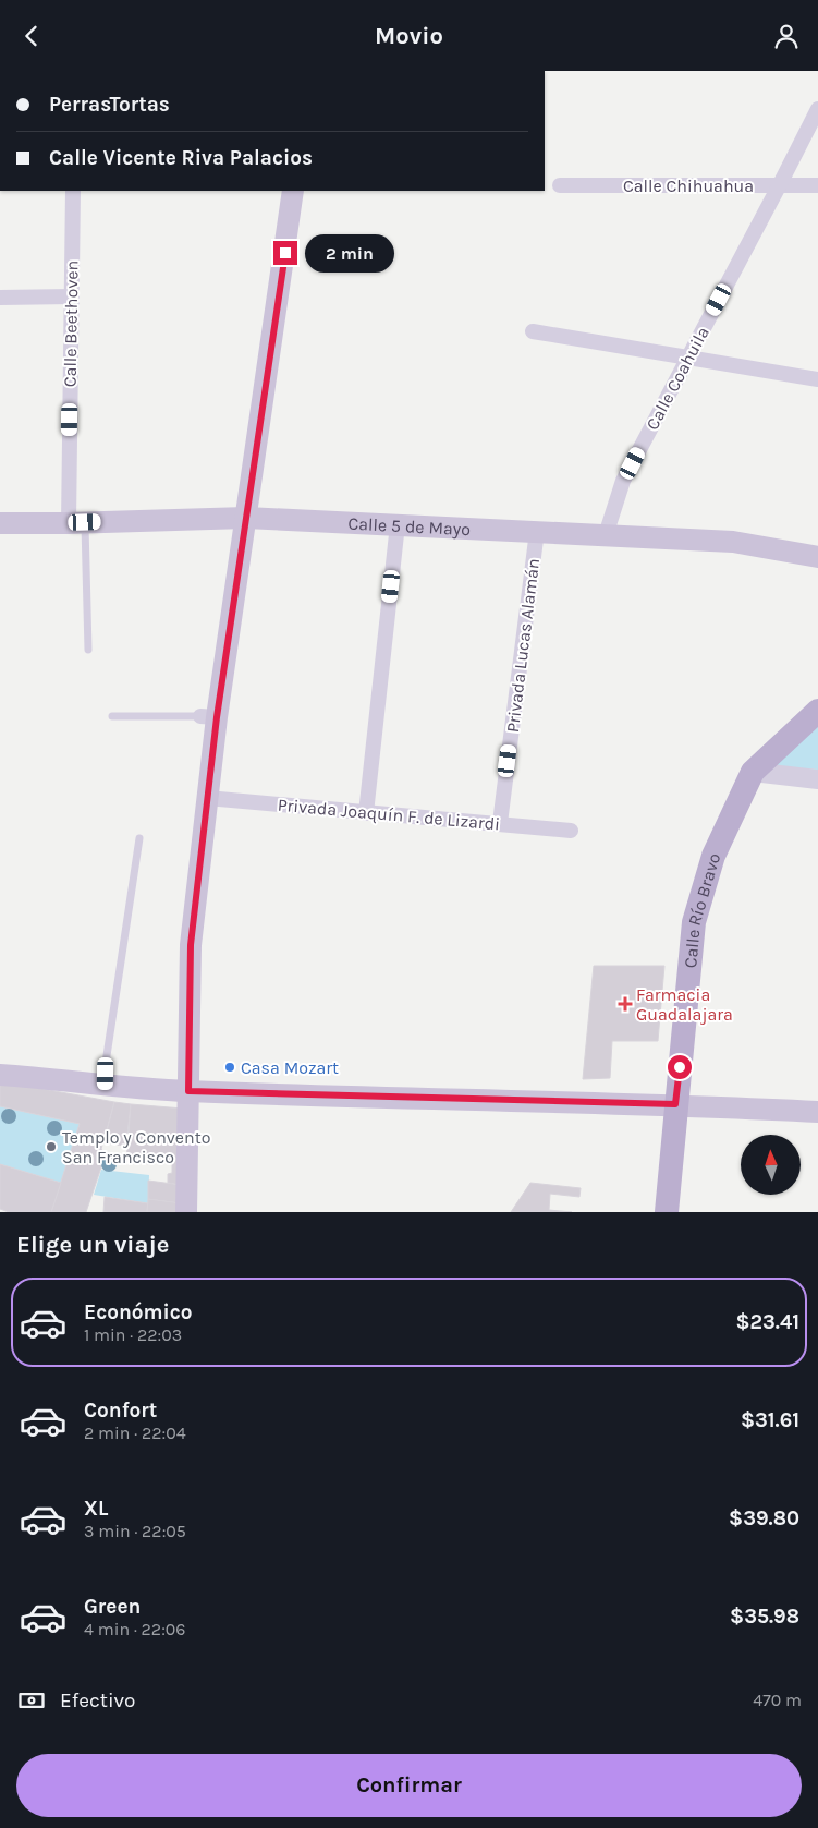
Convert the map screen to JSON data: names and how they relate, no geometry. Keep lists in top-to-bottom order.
{
  "streets": {
    "main road": ["Calle 5 de Mayo", "Calle Río Bravo"],
    "street": [
      "Calle Chihuahua",
      "Calle Beethoven",
      "Calle Coahuila",
      "Privada Lucas Alamán",
      "Privada Joaquín F. de Lizardi"
    ]
  },
  "crossings": [
    ["Calle Chihuahua", "Calle Coahuila"],
    ["Calle Beethoven", "Calle 5 de Mayo"],
    ["Calle Coahuila", "Calle 5 de Mayo"],
    ["Calle 5 de Mayo", "Privada Lucas Alamán"],
    ["Privada Lucas Alamán", "Privada Joaquín F. de Lizardi"]
  ],
  "places": {
    "health": ["Farmacia Guadalajara"],
    "other": ["Casa Mozart", "Templo y Convento San Francisco"]
  },
  "north": "top",
  "page": {
    "header": "Movio",
    "banner": ["PerrasTortas", "Calle Vicente Riva Palacios"],
    "bubble": "2 min",
    "heading": "Elige un viaje",
    "list": [
      {
        "name": "Económico",
        "note": "1 min · 22:03",
        "value": "$23.41"
      },
      {
        "name": "Confort",
        "note": "2 min · 22:04",
        "value": "$31.61"
      },
      {
        "name": "XL",
        "note": "3 min · 22:05",
        "value": "$39.80"
      },
      {
        "name": "Green",
        "note": "4 min · 22:06",
        "value": "$35.98"
      }
    ],
    "pay": ["Efectivo", "470 m"],
    "buttons": "Confirmar"
  }
}
